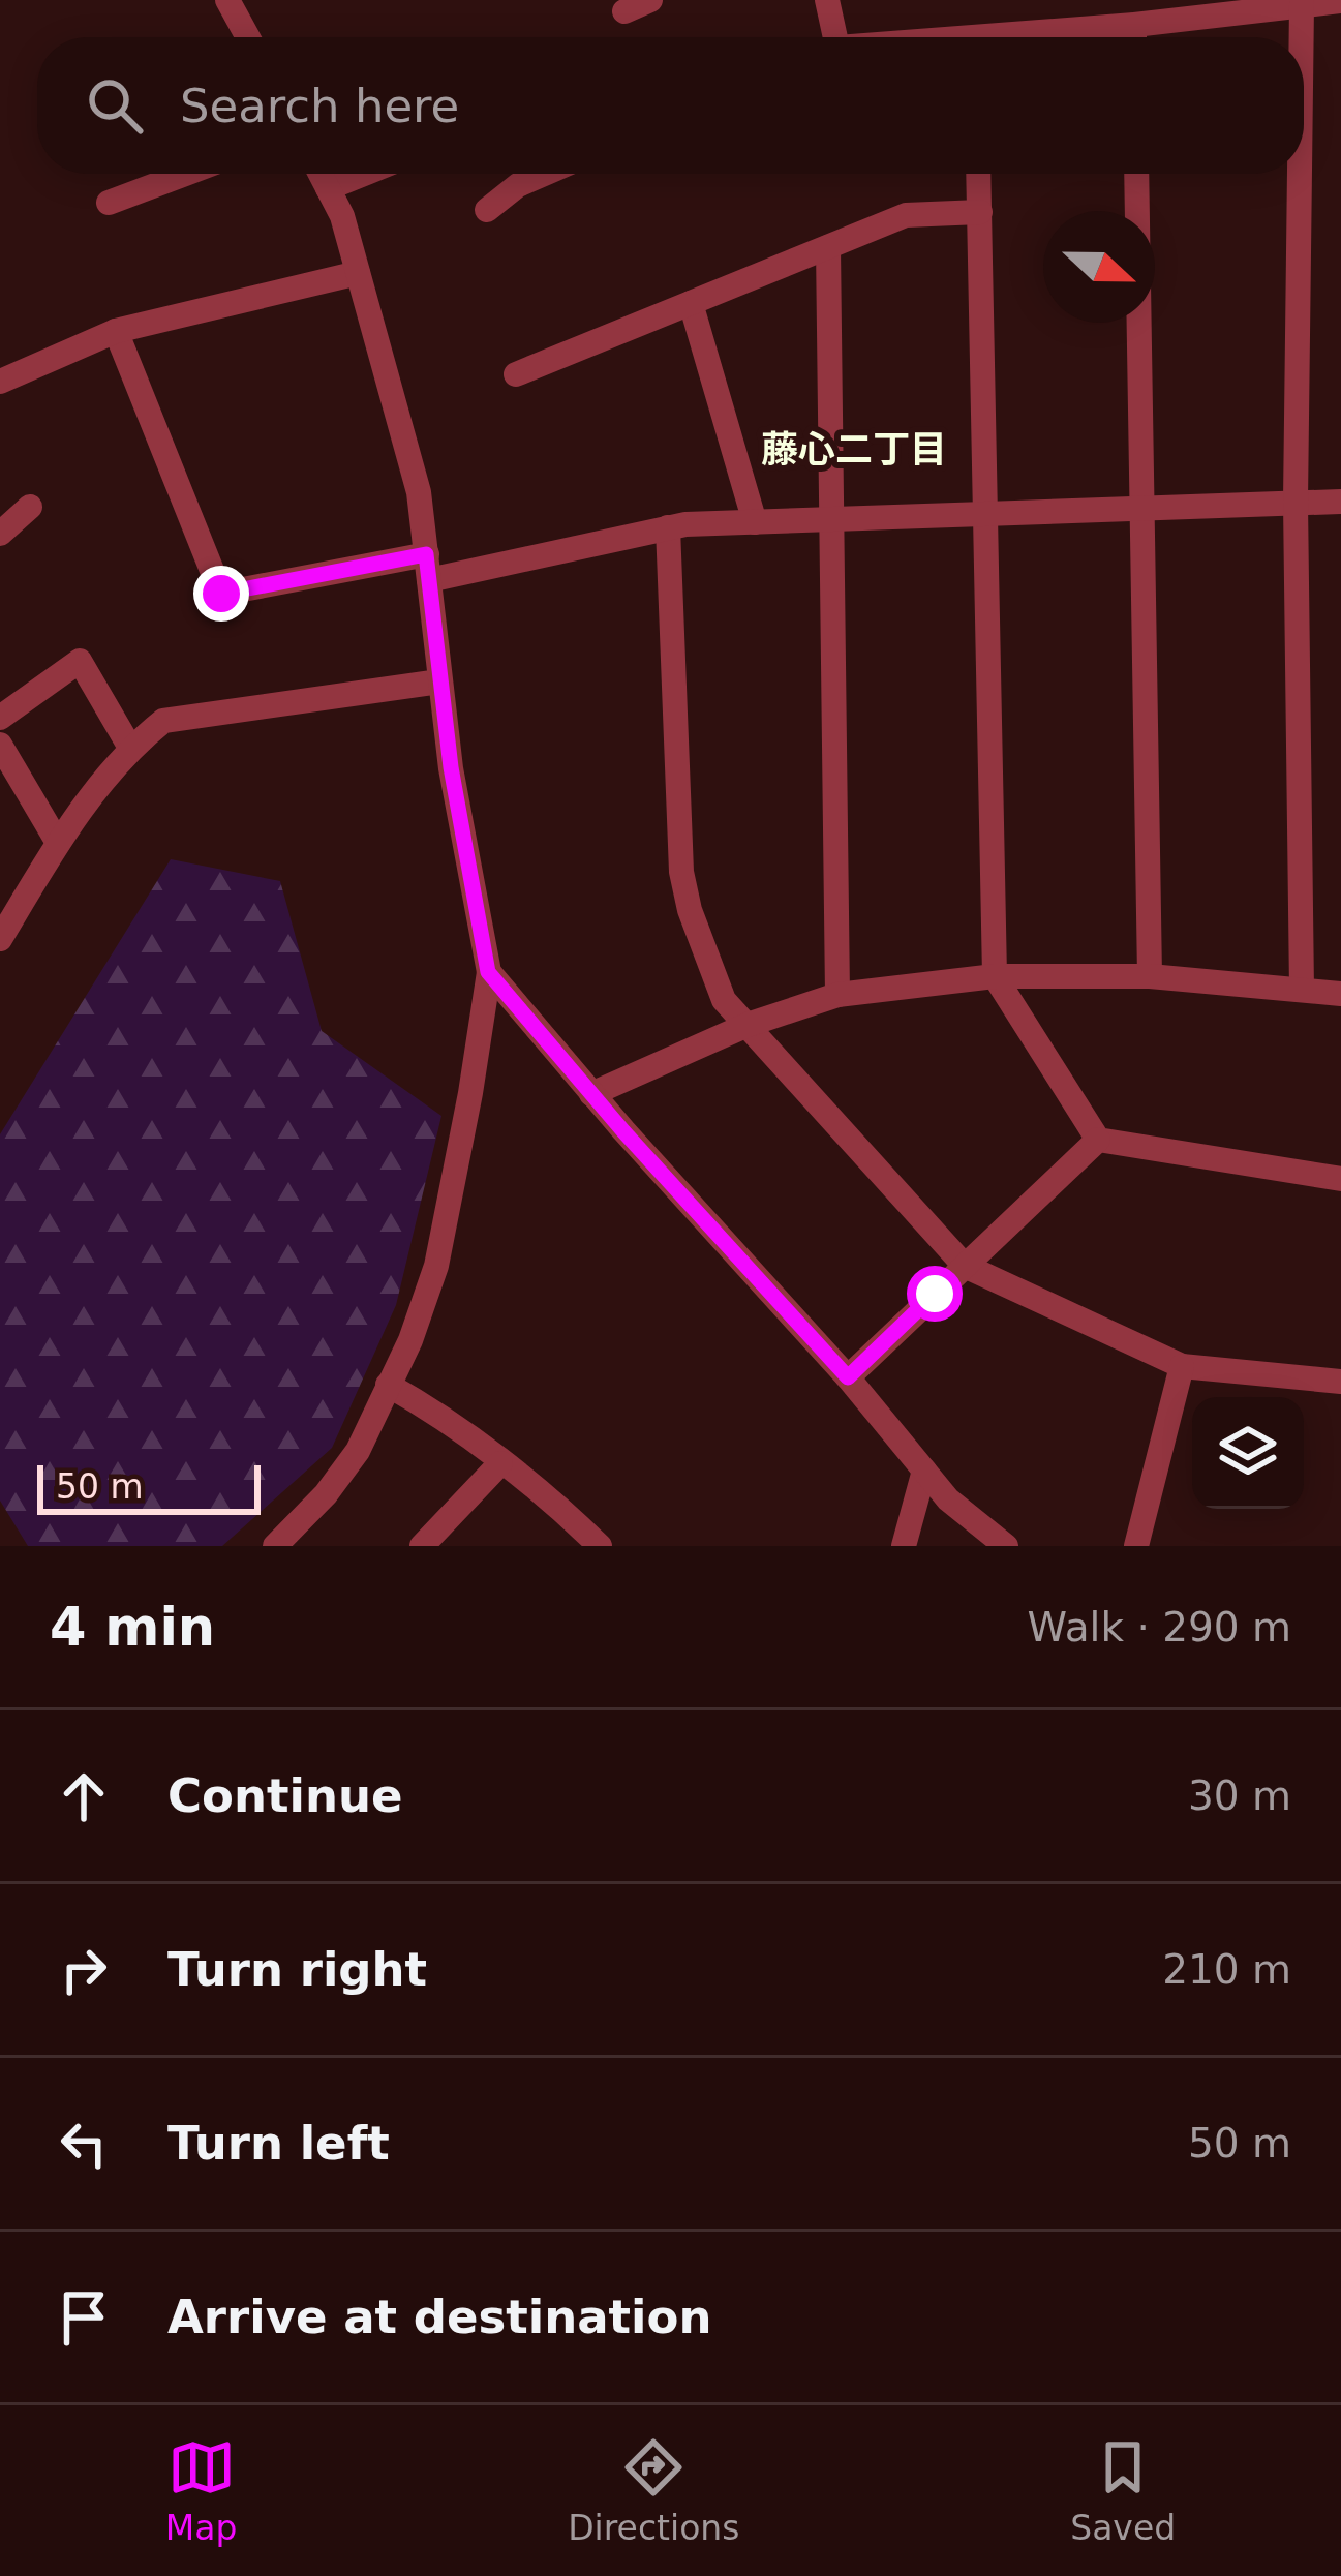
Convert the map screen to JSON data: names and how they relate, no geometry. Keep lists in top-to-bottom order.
{
  "districts": ["藤心二丁目"],
  "scale_bar": "50 m",
  "north": "right",
  "page": {
    "search": "Search here",
    "scale": "50 m",
    "heading": ["4 min", "Walk · 290 m"],
    "list": [
      ["Continue", "30 m"],
      ["Turn right", "210 m"],
      ["Turn left", "50 m"],
      "Arrive at destination"
    ],
    "nav": ["Map", "Directions", "Saved"]
  }
}
